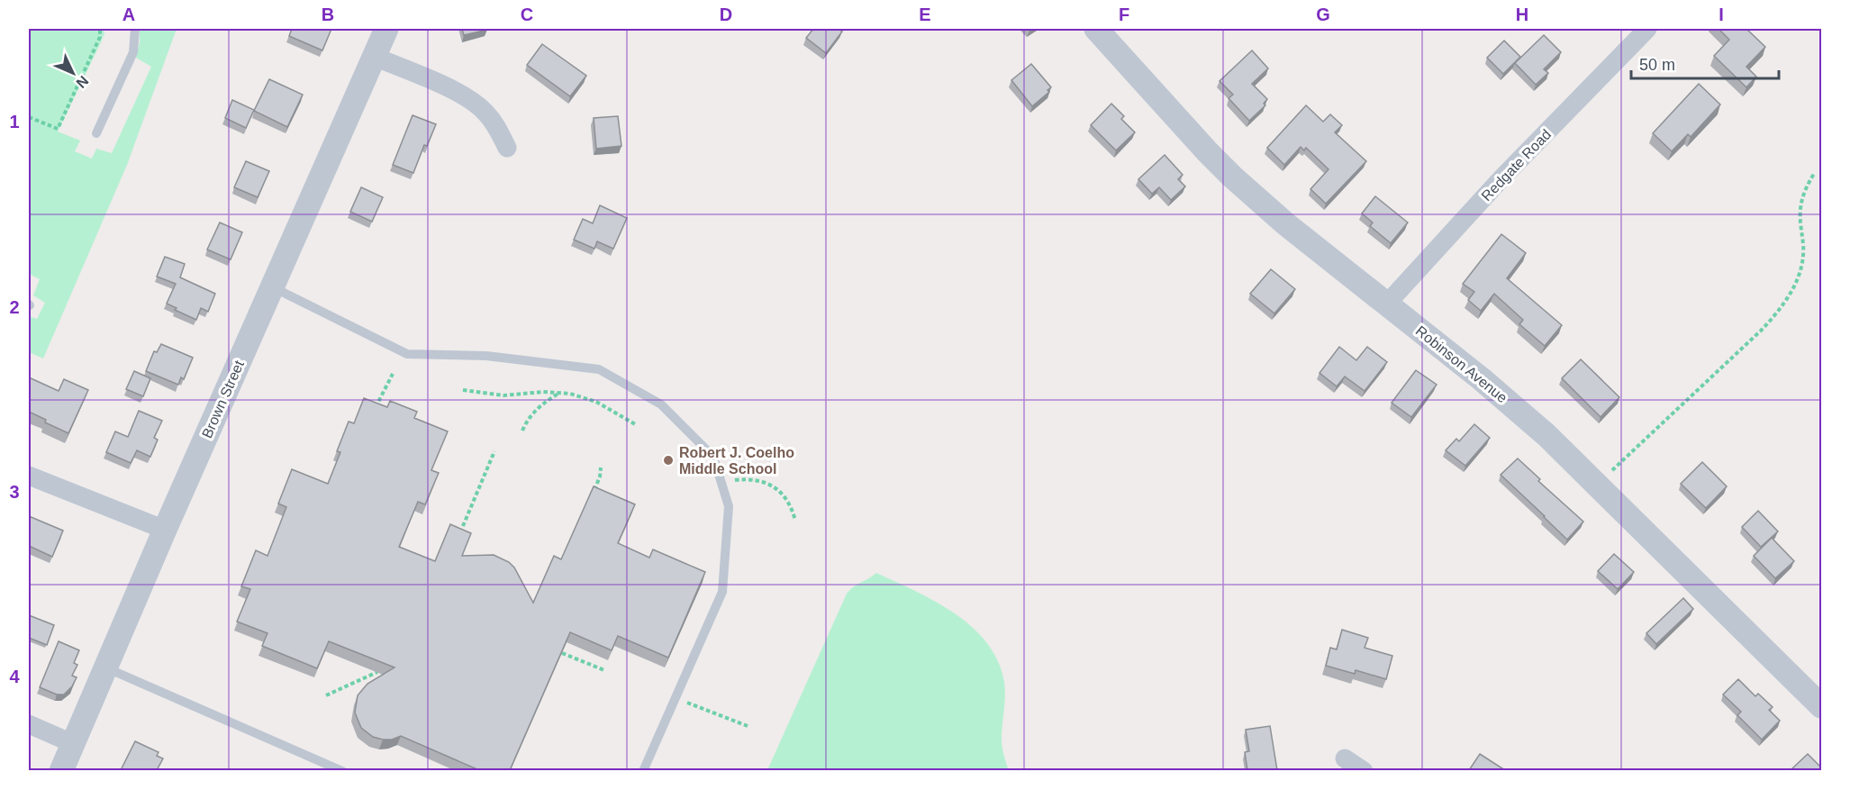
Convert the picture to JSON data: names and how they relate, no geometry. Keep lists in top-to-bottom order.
{
  "streets": {
    "street": ["Redgate Road", "Robinson Avenue", "Brown Street"]
  },
  "crossings": [
    ["Redgate Road", "Robinson Avenue"]
  ],
  "places": ["Robert J. Coelho Middle School"],
  "scale_bar": "50 m",
  "north": "bottom right",
  "grid": {
    "columns": [
      "A",
      "B",
      "C",
      "D",
      "E",
      "F",
      "G",
      "H",
      "I"
    ],
    "rows": [
      "1",
      "2",
      "3",
      "4"
    ]
  }
}
